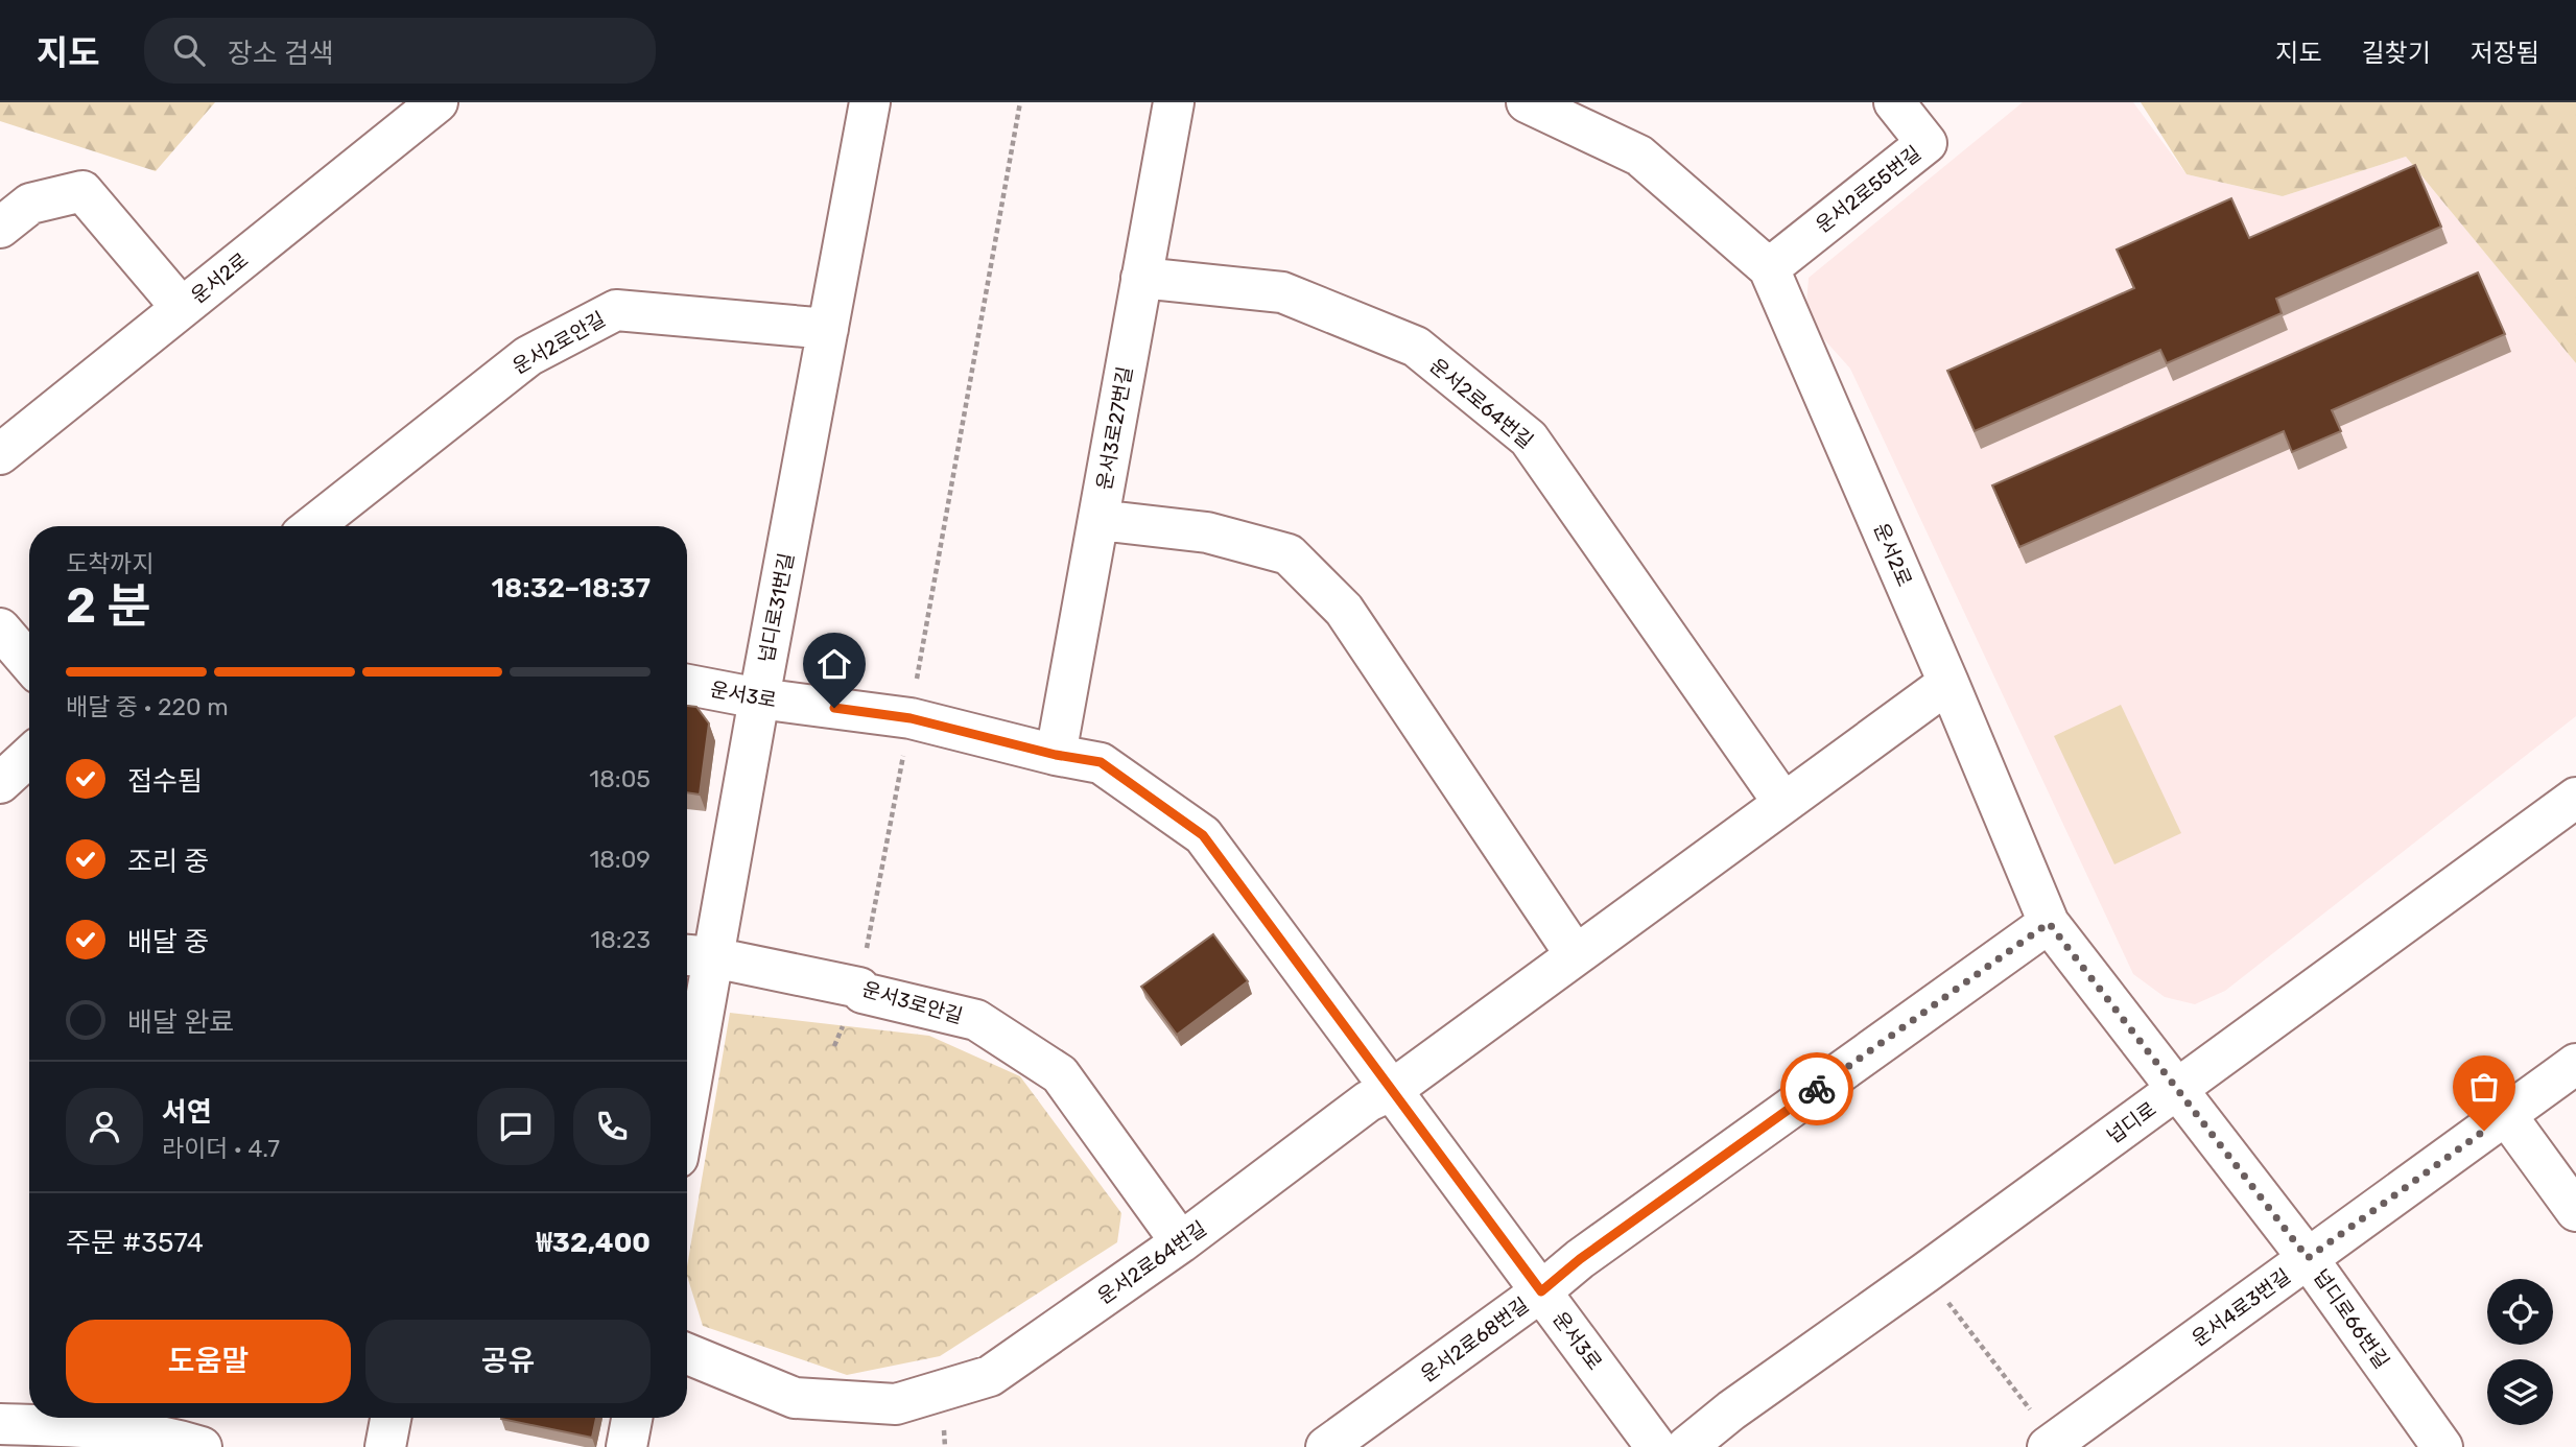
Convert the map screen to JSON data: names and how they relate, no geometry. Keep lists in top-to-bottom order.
{
  "streets": {
    "street": [
      "운서2로55번길",
      "운서2로",
      "운서2로안길",
      "운서2로64번길",
      "운서3로27번길",
      "넙디로31번길",
      "운서3로",
      "운서3로안길",
      "넙디로",
      "운서4로3번길",
      "넙디로66번길",
      "운서2로68번길"
    ]
  },
  "crossings": [
    ["운서2로55번길", "운서2로"],
    ["운서2로", "운서2로64번길"],
    ["운서2로", "넙디로"],
    ["운서2로", "넙디로66번길"],
    ["운서2로", "운서2로68번길"],
    ["운서2로안길", "넙디로31번길"],
    ["운서2로64번길", "운서3로27번길"],
    ["운서2로64번길", "운서3로"],
    ["운서2로64번길", "운서3로안길"],
    ["운서3로27번길", "운서3로"],
    ["넙디로31번길", "운서3로"],
    ["넙디로31번길", "운서3로안길"],
    ["운서3로", "운서2로68번길"],
    ["넙디로", "넙디로66번길"],
    ["운서4로3번길", "넙디로66번길"]
  ],
  "page": {
    "header": "지도",
    "search": "장소 검색",
    "nav": ["지도", "길찾기", "저장됨"],
    "heading": ["2 분", "도착까지", "18:32–18:37"],
    "panel": [
      "서연",
      "라이더 · 4.7",
      "주문 #3574",
      "₩32,400"
    ],
    "bar": "배달 중 · 220 m",
    "list": [
      ["접수됨", "18:05"],
      ["조리 중", "18:09"],
      ["배달 중", "18:23"],
      "배달 완료"
    ],
    "buttons": ["도움말", "공유"]
  }
}
